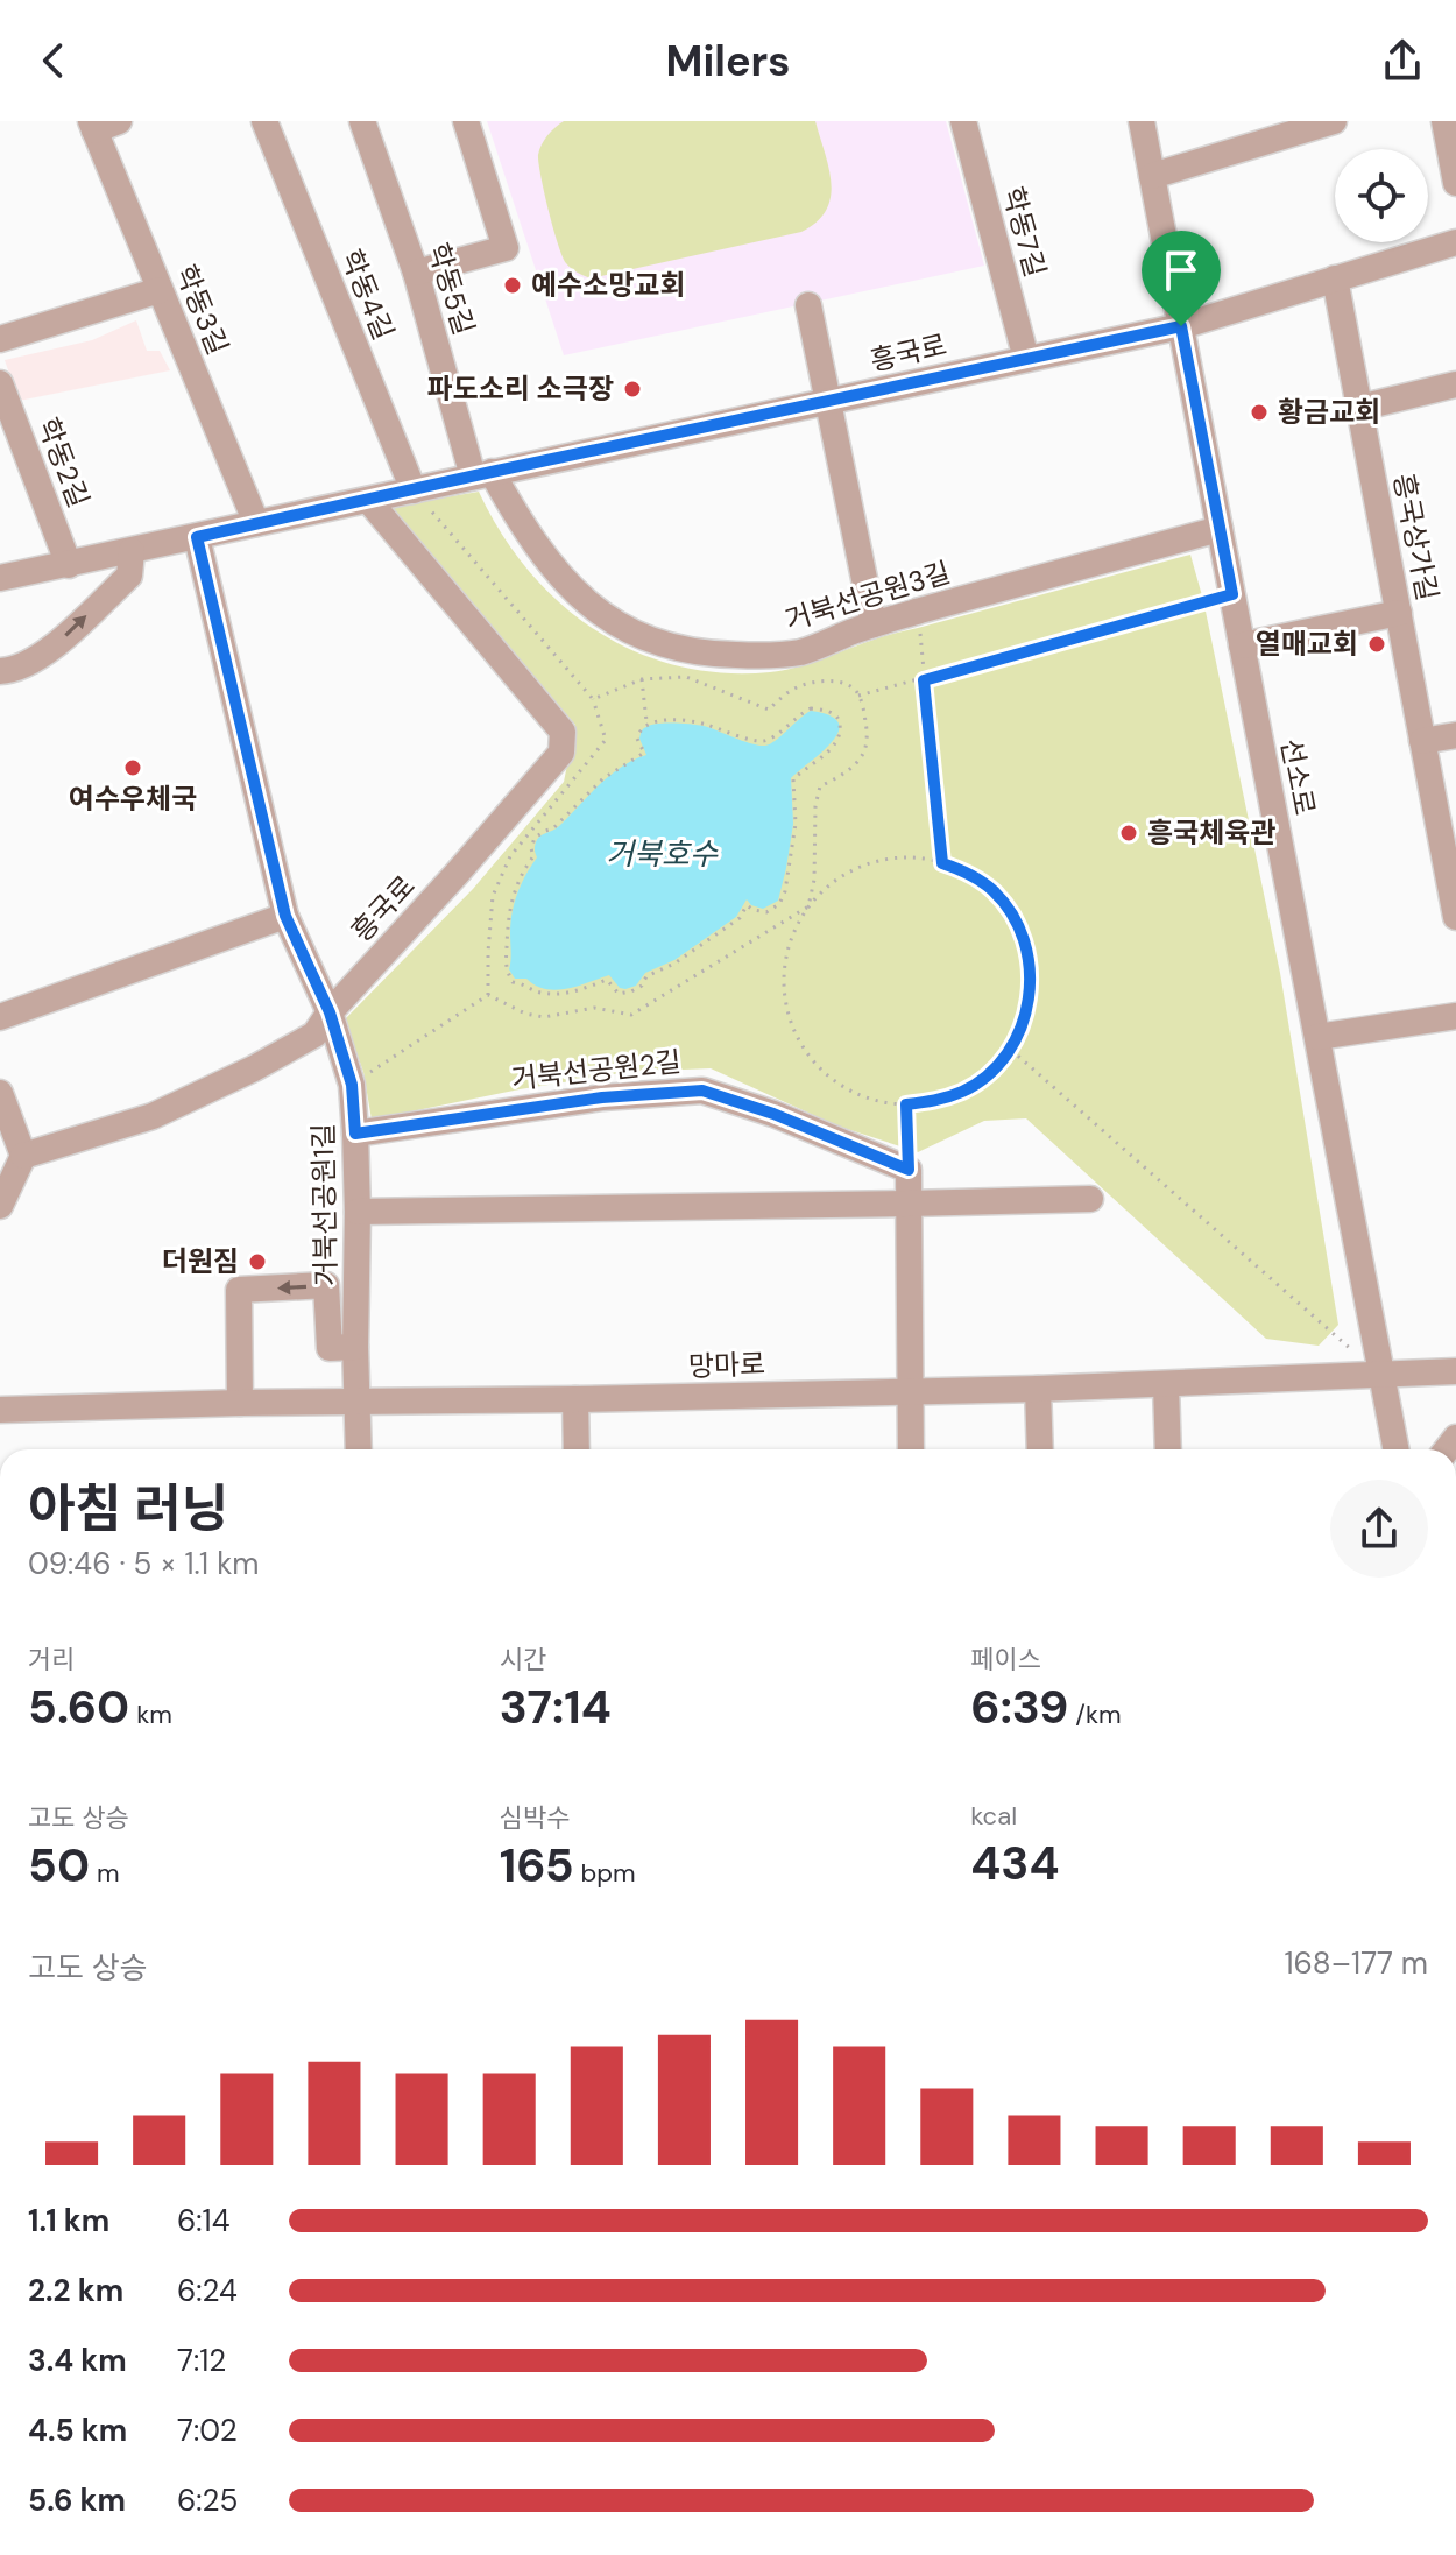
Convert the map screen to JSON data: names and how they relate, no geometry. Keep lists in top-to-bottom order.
{
  "streets": {
    "street": [
      "학동7길",
      "학동5길",
      "학동4길",
      "학동3길",
      "흥국로",
      "학동2길",
      "흥국상가길",
      "거북선공원3길",
      "선소로",
      "거북선공원2길",
      "거북선공원1길",
      "망마로"
    ]
  },
  "crossings": [
    ["학동7길", "흥국로"],
    ["학동5길", "흥국로"],
    ["학동5길", "거북선공원3길"],
    ["학동4길", "흥국로"],
    ["학동3길", "흥국로"],
    ["흥국로", "학동2길"],
    ["흥국로", "흥국상가길"],
    ["흥국로", "거북선공원3길"],
    ["흥국로", "선소로"],
    ["흥국로", "거북선공원1길"],
    ["거북선공원3길", "선소로"],
    ["선소로", "망마로"],
    ["거북선공원2길", "거북선공원1길"],
    ["거북선공원1길", "망마로"]
  ],
  "water": ["거북호수"],
  "places": [
    "예수소망교회",
    "파도소리 소극장",
    "황금교회",
    "열매교회",
    "여수우체국",
    "흥국체육관",
    "더원짐"
  ],
  "page": {
    "header": "Milers",
    "heading": ["아침 러닝", "09:46 · 5 × 1.1 km"],
    "stats": [
      ["거리", "5.60 km"],
      ["시간", "37:14"],
      ["페이스", "6:39 /km"],
      ["고도 상승", "50 m"],
      ["심박수", "165 bpm"],
      ["kcal", "434"]
    ],
    "chart": ["고도 상승", "168–177 m"],
    "list": [
      {
        "name": "1.1 km",
        "note": "6:14"
      },
      {
        "name": "2.2 km",
        "note": "6:24"
      },
      {
        "name": "3.4 km",
        "note": "7:12"
      },
      {
        "name": "4.5 km",
        "note": "7:02"
      },
      {
        "name": "5.6 km",
        "note": "6:25"
      }
    ]
  }
}
